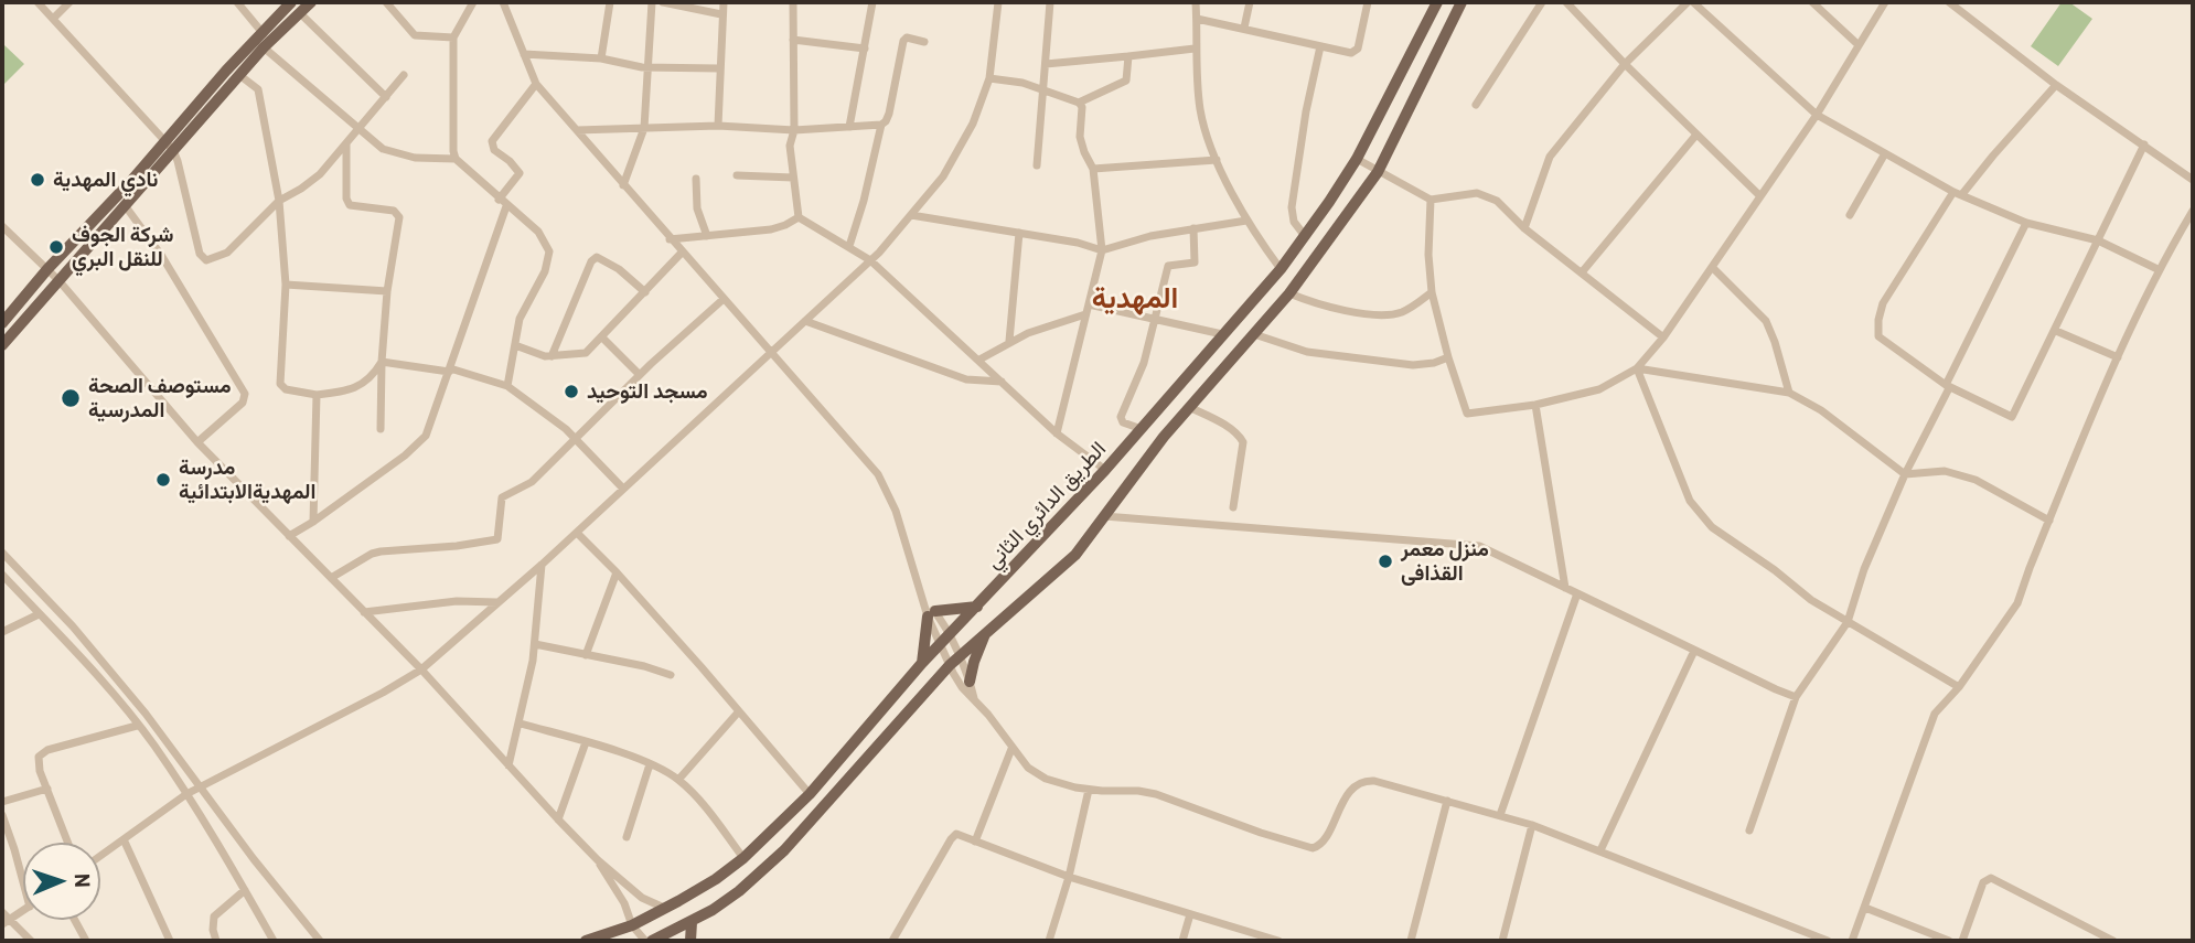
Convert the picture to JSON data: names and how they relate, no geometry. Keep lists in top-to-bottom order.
{
  "streets": {
    "main road": ["الطريق الدائري الثاني"]
  },
  "districts": ["المهدية"],
  "places": [
    "نادي المهدية",
    "شركة الجوف للنقل البري",
    "مسجد التوحيد",
    "مستوصف الصحة المدرسية",
    "مدرسة المهديةالابتدائية",
    "منزل معمر القذافى"
  ],
  "north": "right"
}
